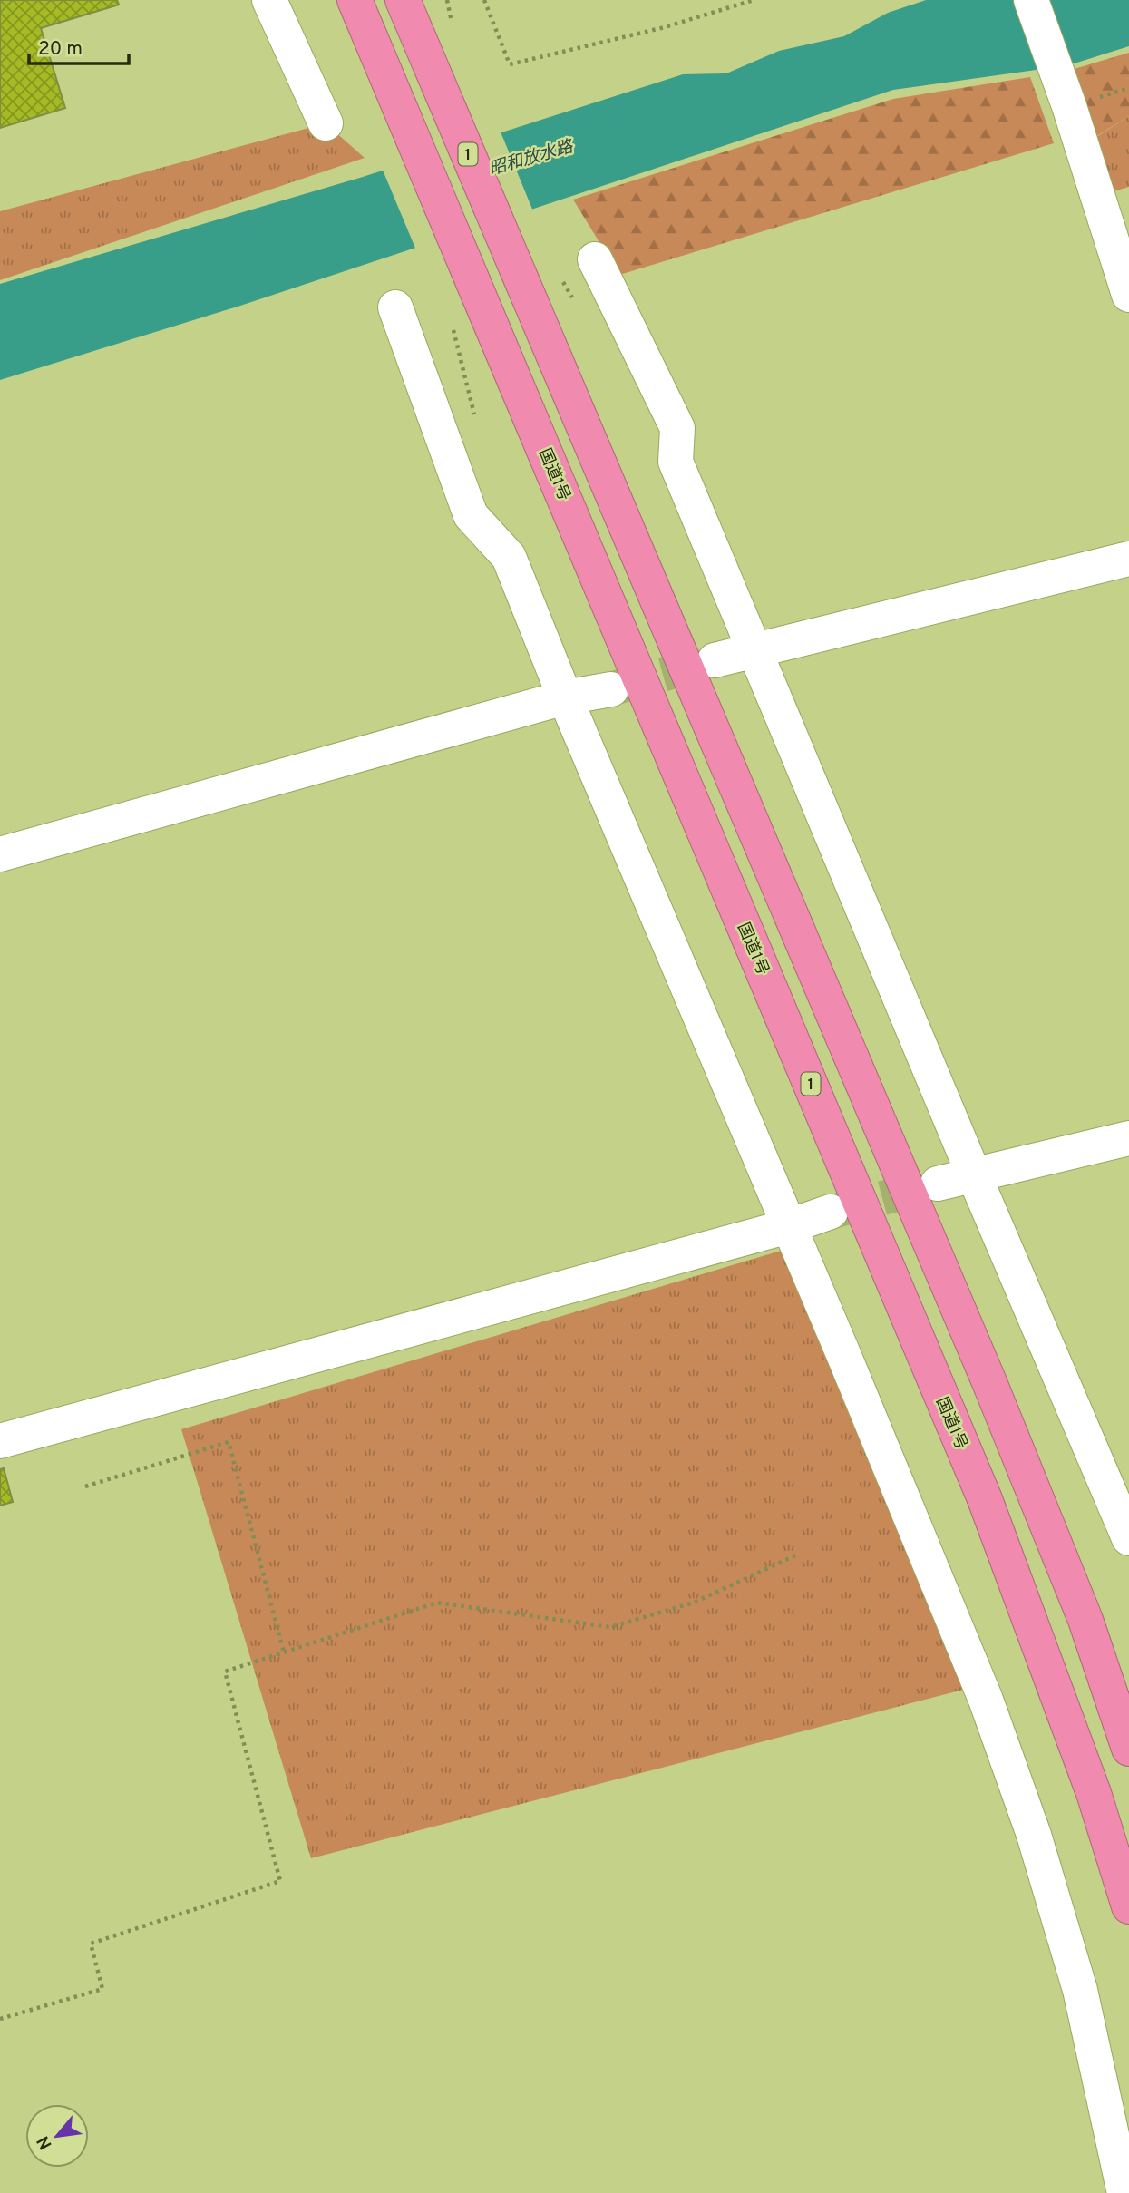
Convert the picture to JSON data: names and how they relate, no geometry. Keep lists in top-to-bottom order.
{
  "streets": {
    "highway": ["1", "国道1号"]
  },
  "water": ["昭和放水路"],
  "scale_bar": "20 m",
  "north": "bottom left"
}
